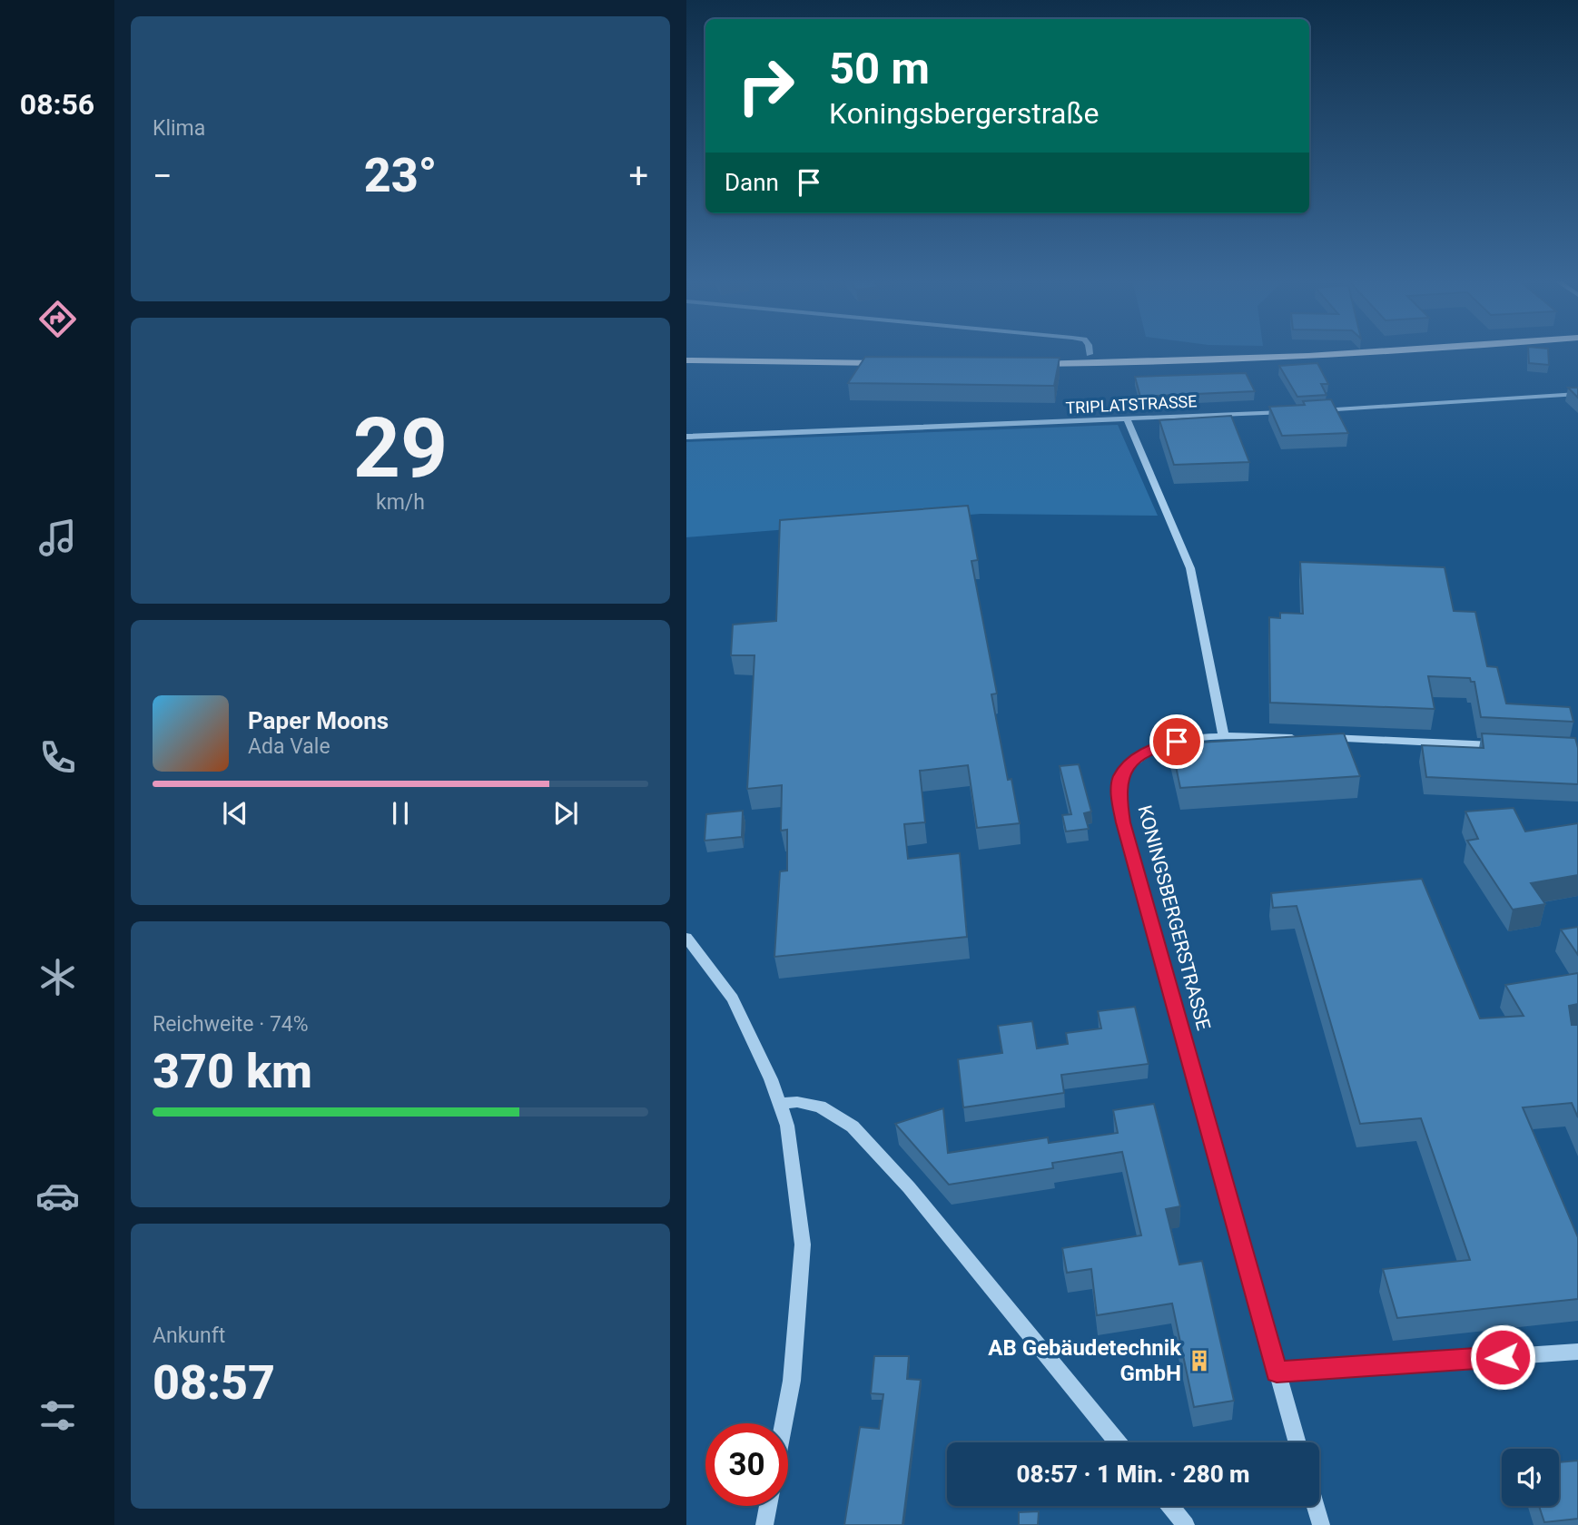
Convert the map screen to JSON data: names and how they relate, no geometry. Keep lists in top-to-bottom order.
{
  "streets": {
    "street": ["TRIPLATSTRASSE", "KONINGSBERGERSTRASSE"]
  },
  "places": {
    "building": ["AB Gebäudetechnik GmbH"]
  },
  "page": {
    "tabs": "08:56",
    "tile": [
      "Klima",
      ["29", "km/h"],
      ["Reichweite · 74%", "370 km"],
      ["Ankunft", "08:57"]
    ],
    "turn": ["50 m", "Koningsbergerstraße"],
    "heat": ["−", "23°", "+"],
    "then": "Dann",
    "song": ["Paper Moons", "Ada Vale"],
    "limit": "30",
    "trip": "08:57 · 1 Min. · 280 m"
  }
}
